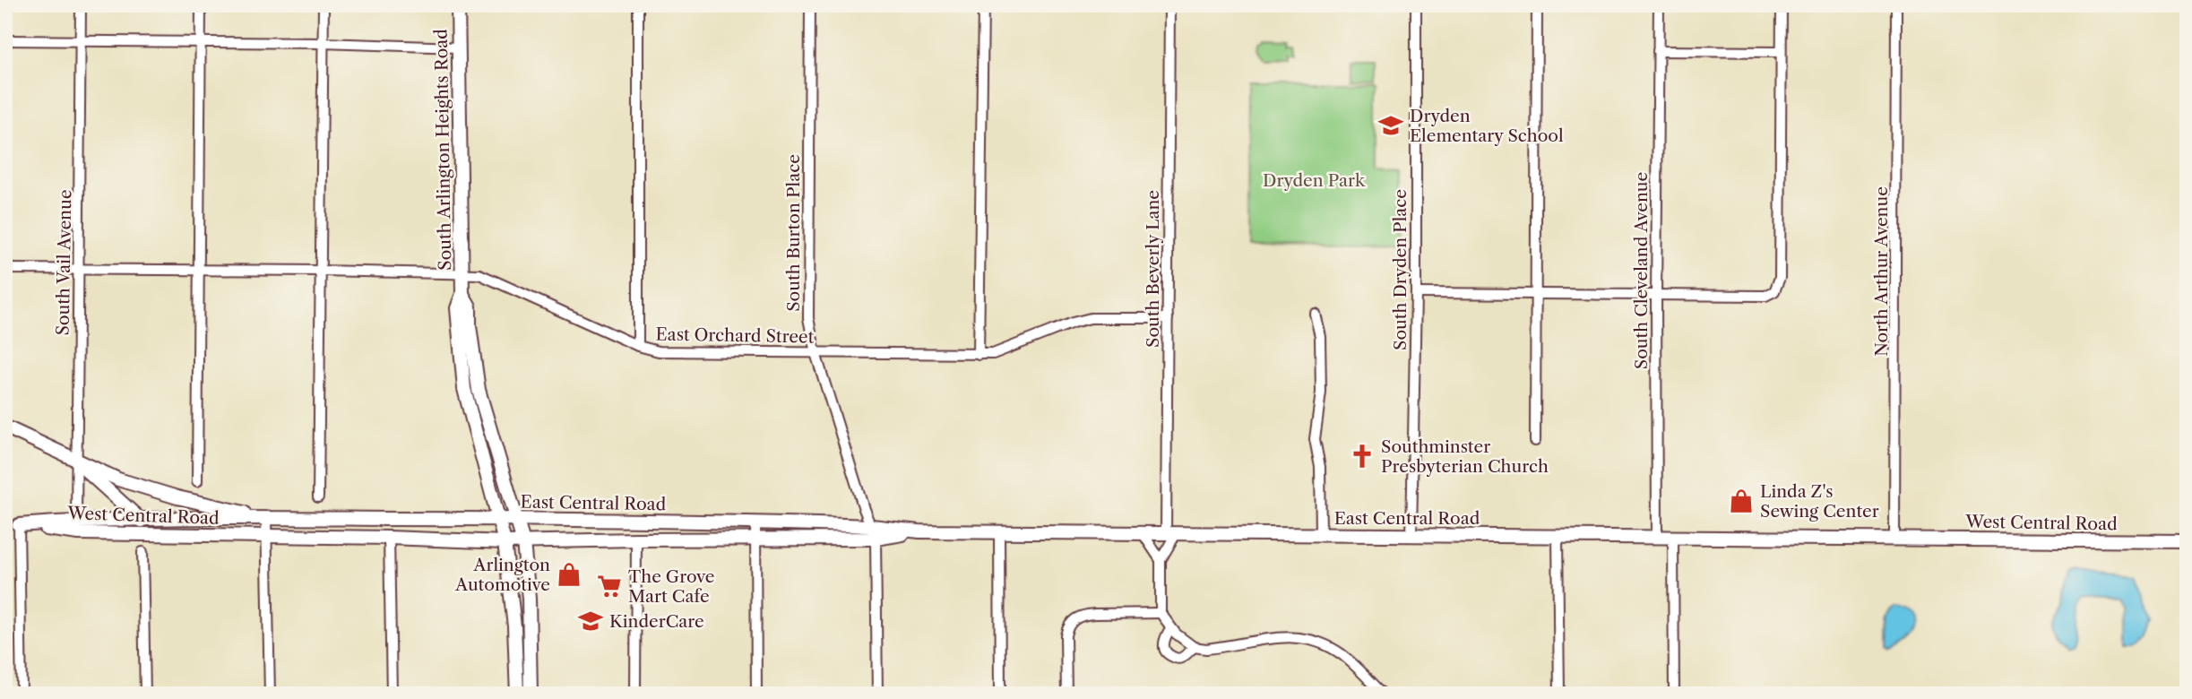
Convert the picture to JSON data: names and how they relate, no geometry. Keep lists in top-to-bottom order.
{
  "streets": {
    "main road": ["South Arlington Heights Road", "East Central Road", "West Central Road"],
    "street": [
      "South Burton Place",
      "South Vail Avenue",
      "South Beverly Lane",
      "South Dryden Place",
      "South Cleveland Avenue",
      "North Arthur Avenue",
      "East Orchard Street"
    ]
  },
  "crossings": [
    ["South Arlington Heights Road", "East Orchard Street"],
    ["South Arlington Heights Road", "East Central Road"],
    ["South Burton Place", "East Orchard Street"],
    ["South Burton Place", "East Central Road"],
    ["South Vail Avenue", "East Orchard Street"],
    ["South Vail Avenue", "West Central Road"],
    ["South Beverly Lane", "East Orchard Street"],
    ["South Beverly Lane", "East Central Road"],
    ["South Dryden Place", "East Central Road"],
    ["South Cleveland Avenue", "East Central Road"],
    ["North Arthur Avenue", "East Central Road"],
    ["North Arthur Avenue", "West Central Road"],
    ["East Central Road", "West Central Road"]
  ],
  "parks": ["Dryden Park"],
  "places": {
    "school or university": ["Dryden Elementary School", "KinderCare"],
    "church": ["Southminster Presbyterian Church"],
    "shop": ["Linda Z's Sewing Center", "Arlington Automotive"],
    "supermarket": ["The Grove Mart Cafe"]
  }
}
